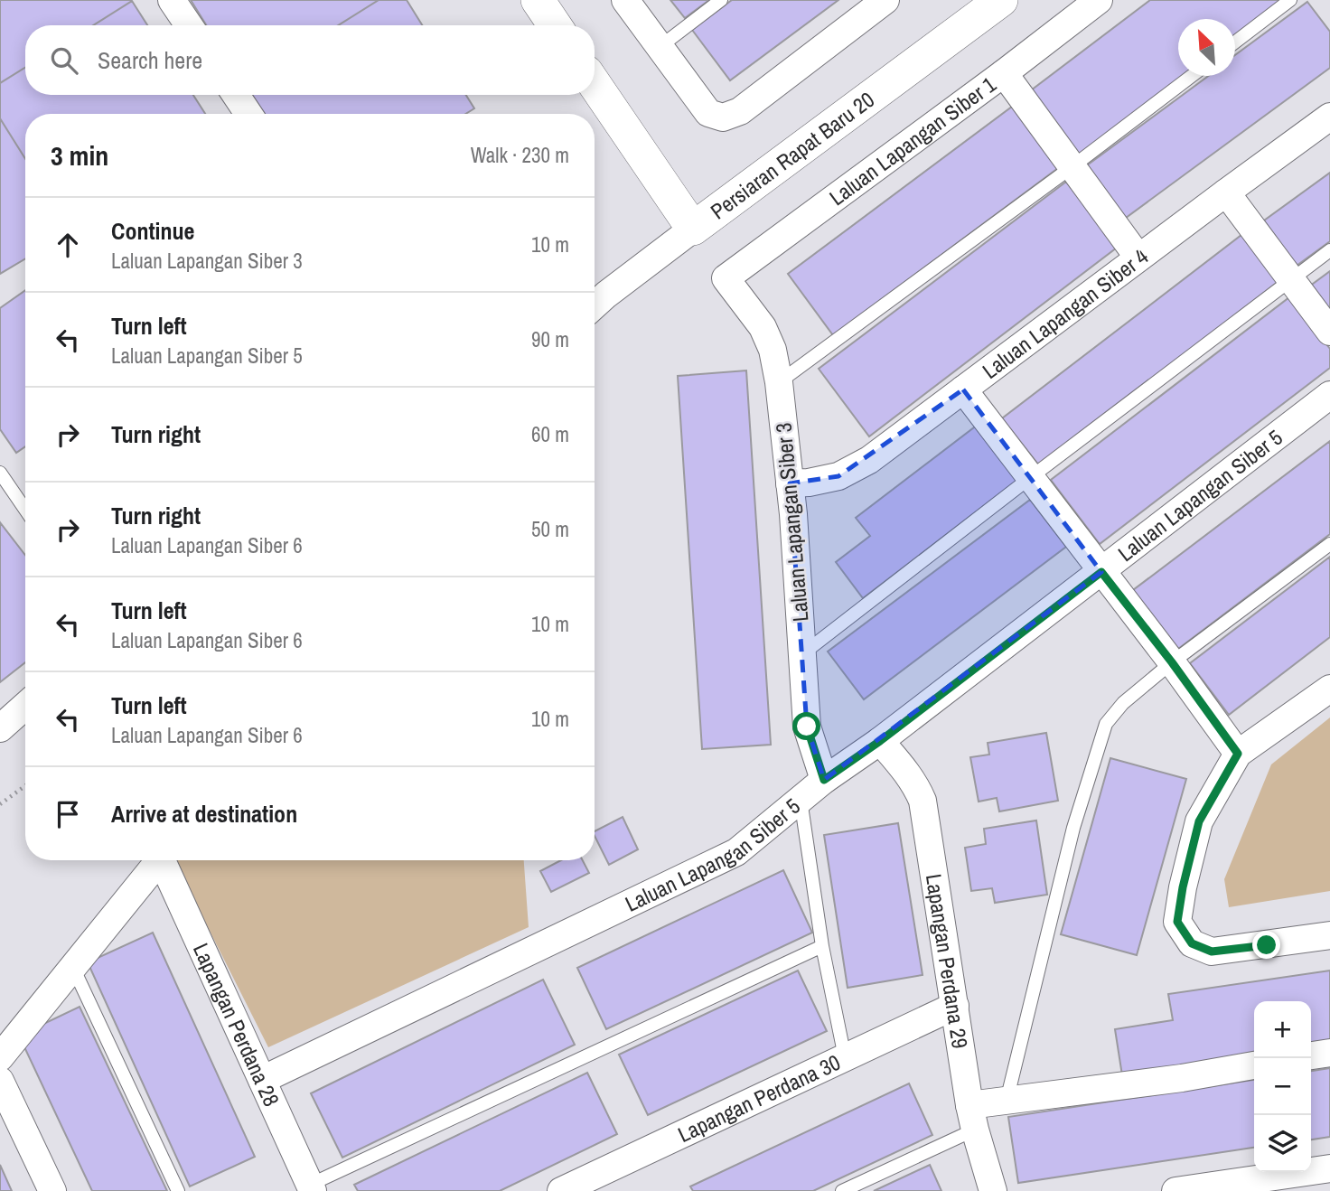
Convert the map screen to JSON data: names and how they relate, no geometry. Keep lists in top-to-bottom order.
{
  "streets": {
    "street": [
      "Laluan Lapangan Siber 1",
      "Persiaran Rapat Baru 20",
      "Laluan Lapangan Siber 4",
      "Laluan Lapangan Siber 5",
      "Laluan Lapangan Siber 3",
      "Lapangan Perdana 29",
      "Lapangan Perdana 28",
      "Lapangan Perdana 30"
    ]
  },
  "crossings": [
    ["Laluan Lapangan Siber 1", "Laluan Lapangan Siber 3"],
    ["Laluan Lapangan Siber 4", "Laluan Lapangan Siber 3"],
    ["Laluan Lapangan Siber 5", "Laluan Lapangan Siber 3"],
    ["Laluan Lapangan Siber 5", "Lapangan Perdana 29"],
    ["Laluan Lapangan Siber 5", "Lapangan Perdana 28"],
    ["Lapangan Perdana 29", "Lapangan Perdana 30"]
  ],
  "north": "top left",
  "page": {
    "search": "Search here",
    "heading": ["3 min", "Walk · 230 m"],
    "list": [
      ["Continue", "Laluan Lapangan Siber 3", "10 m"],
      ["Turn left", "Laluan Lapangan Siber 5", "90 m"],
      ["Turn right", "60 m"],
      ["Turn right", "Laluan Lapangan Siber 6", "50 m"],
      ["Turn left", "Laluan Lapangan Siber 6", "10 m"],
      ["Turn left", "Laluan Lapangan Siber 6", "10 m"],
      "Arrive at destination"
    ],
    "map_buttons": ["+", "−"]
  }
}
